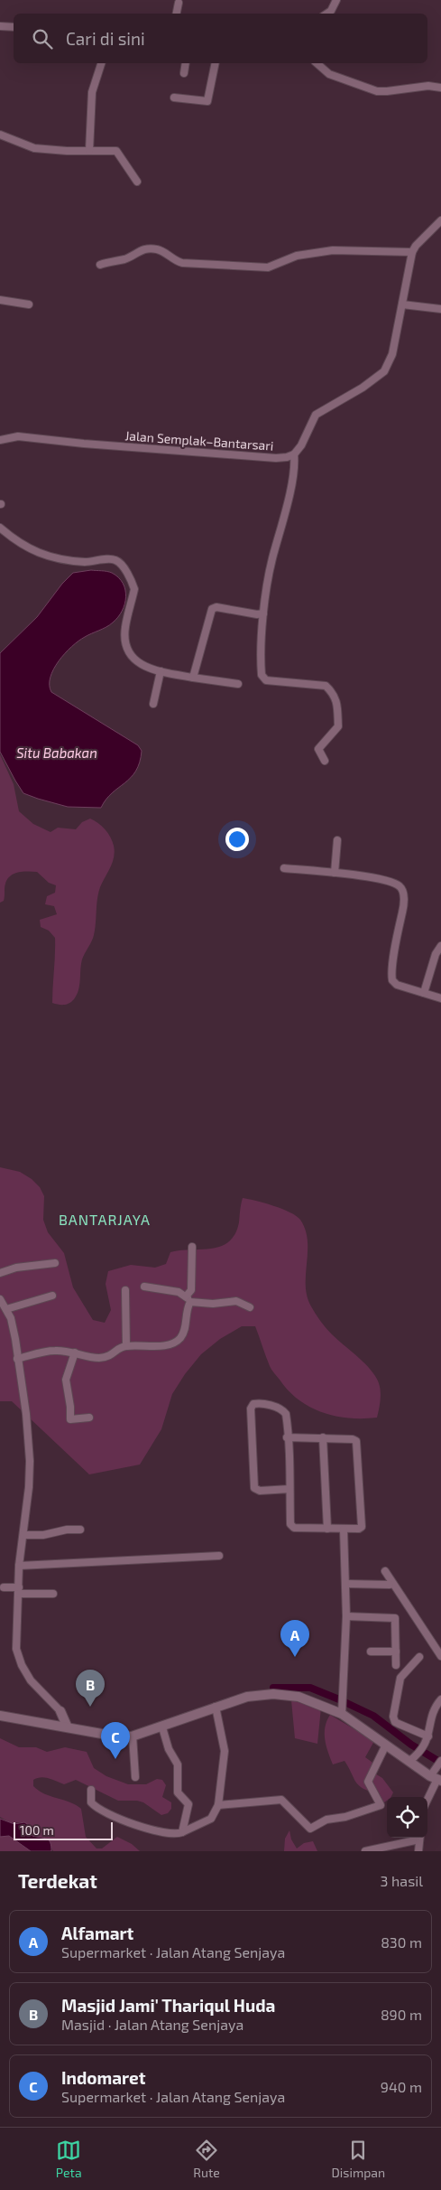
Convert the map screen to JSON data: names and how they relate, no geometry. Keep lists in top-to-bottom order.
{
  "streets": {
    "street": ["Jalan Semplak–Bantarsari"]
  },
  "districts": ["BANTARJAYA"],
  "water": ["Situ Babakan"],
  "scale_bar": "100 m",
  "page": {
    "search": "Cari di sini",
    "pins": ["A", "B", "C"],
    "scale": "100 m",
    "heading": ["Terdekat", "3 hasil"],
    "list": [
      {
        "mark": "A",
        "name": "Alfamart",
        "note": "Supermarket · Jalan Atang Senjaya",
        "value": "830 m"
      },
      {
        "mark": "B",
        "name": "Masjid Jami' Thariqul Huda",
        "note": "Masjid · Jalan Atang Senjaya",
        "value": "890 m"
      },
      {
        "mark": "C",
        "name": "Indomaret",
        "note": "Supermarket · Jalan Atang Senjaya",
        "value": "940 m"
      }
    ],
    "nav": ["Peta", "Rute", "Disimpan"]
  }
}
